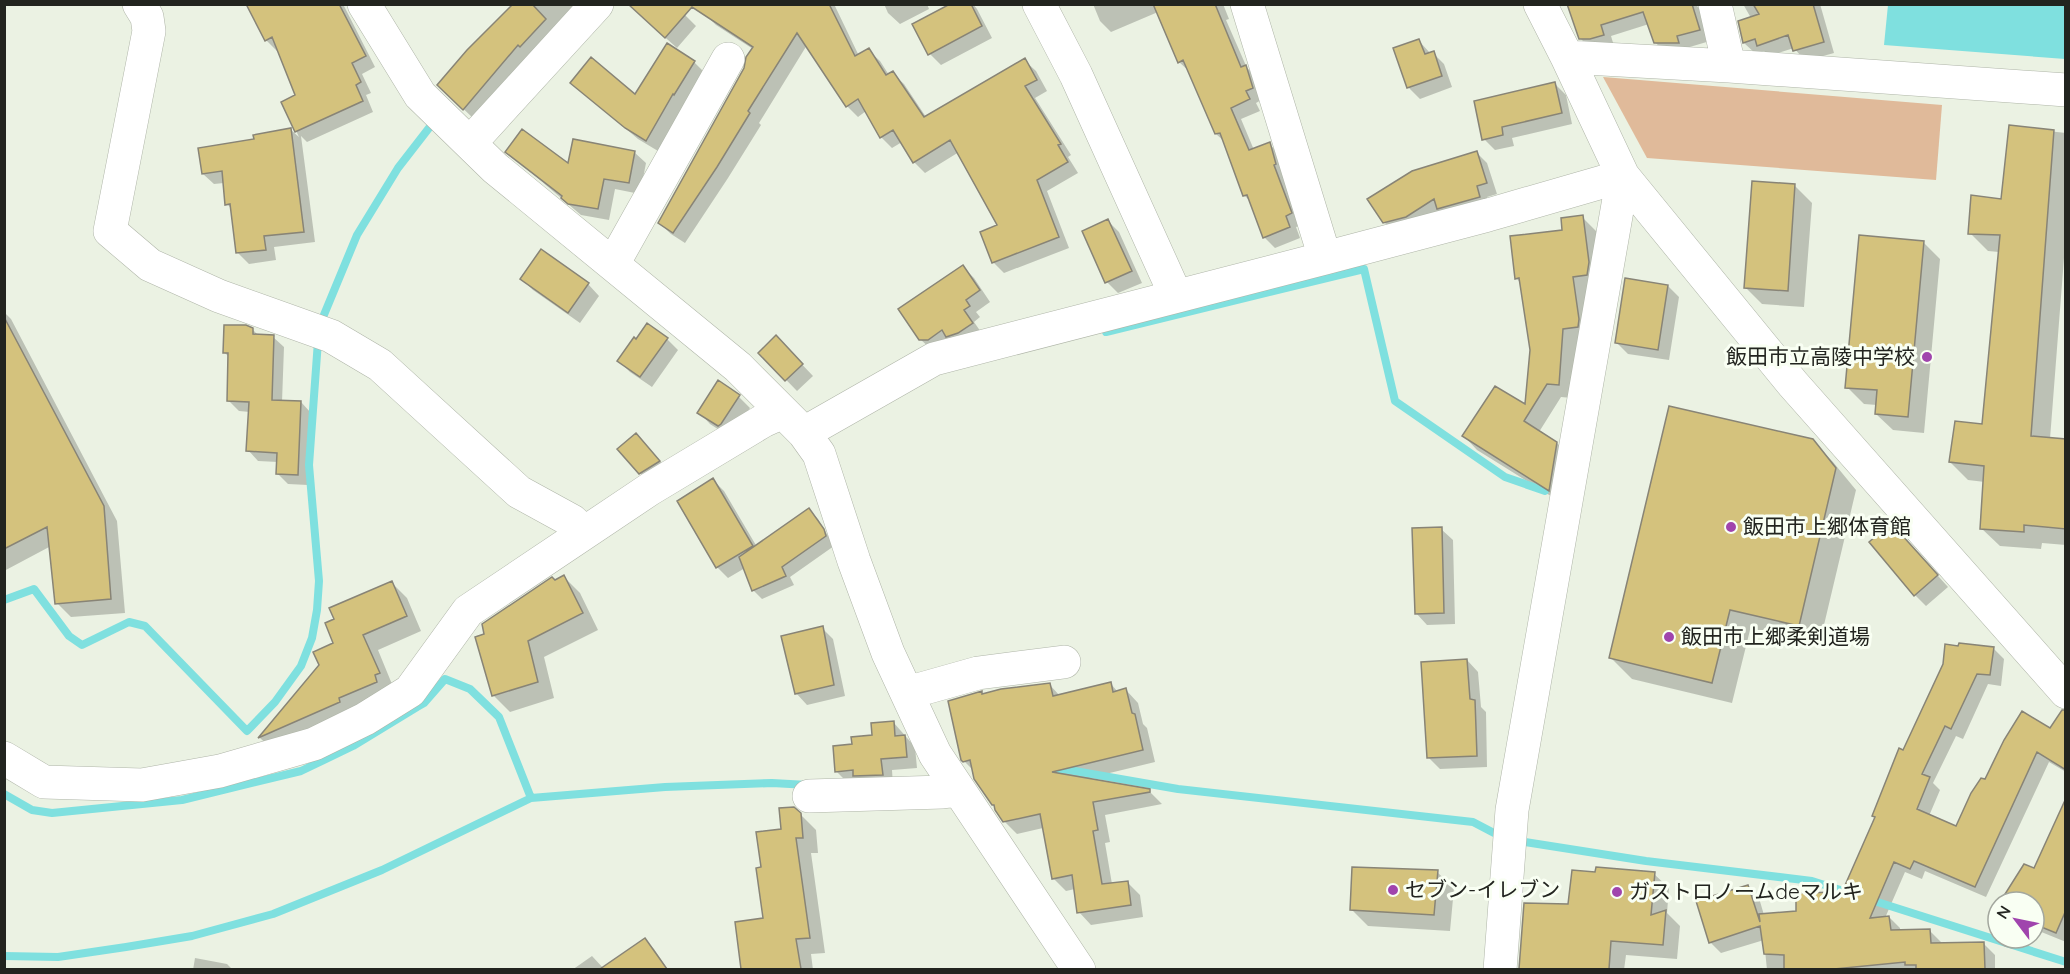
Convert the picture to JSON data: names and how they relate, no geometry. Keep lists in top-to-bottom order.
{
  "places": [
    "飯田市立高陵中学校",
    "飯田市上郷体育館",
    "飯田市上郷柔剣道場",
    "セブン-イレブン",
    "ガストロノームdeマルキ"
  ],
  "north": "top left"
}
